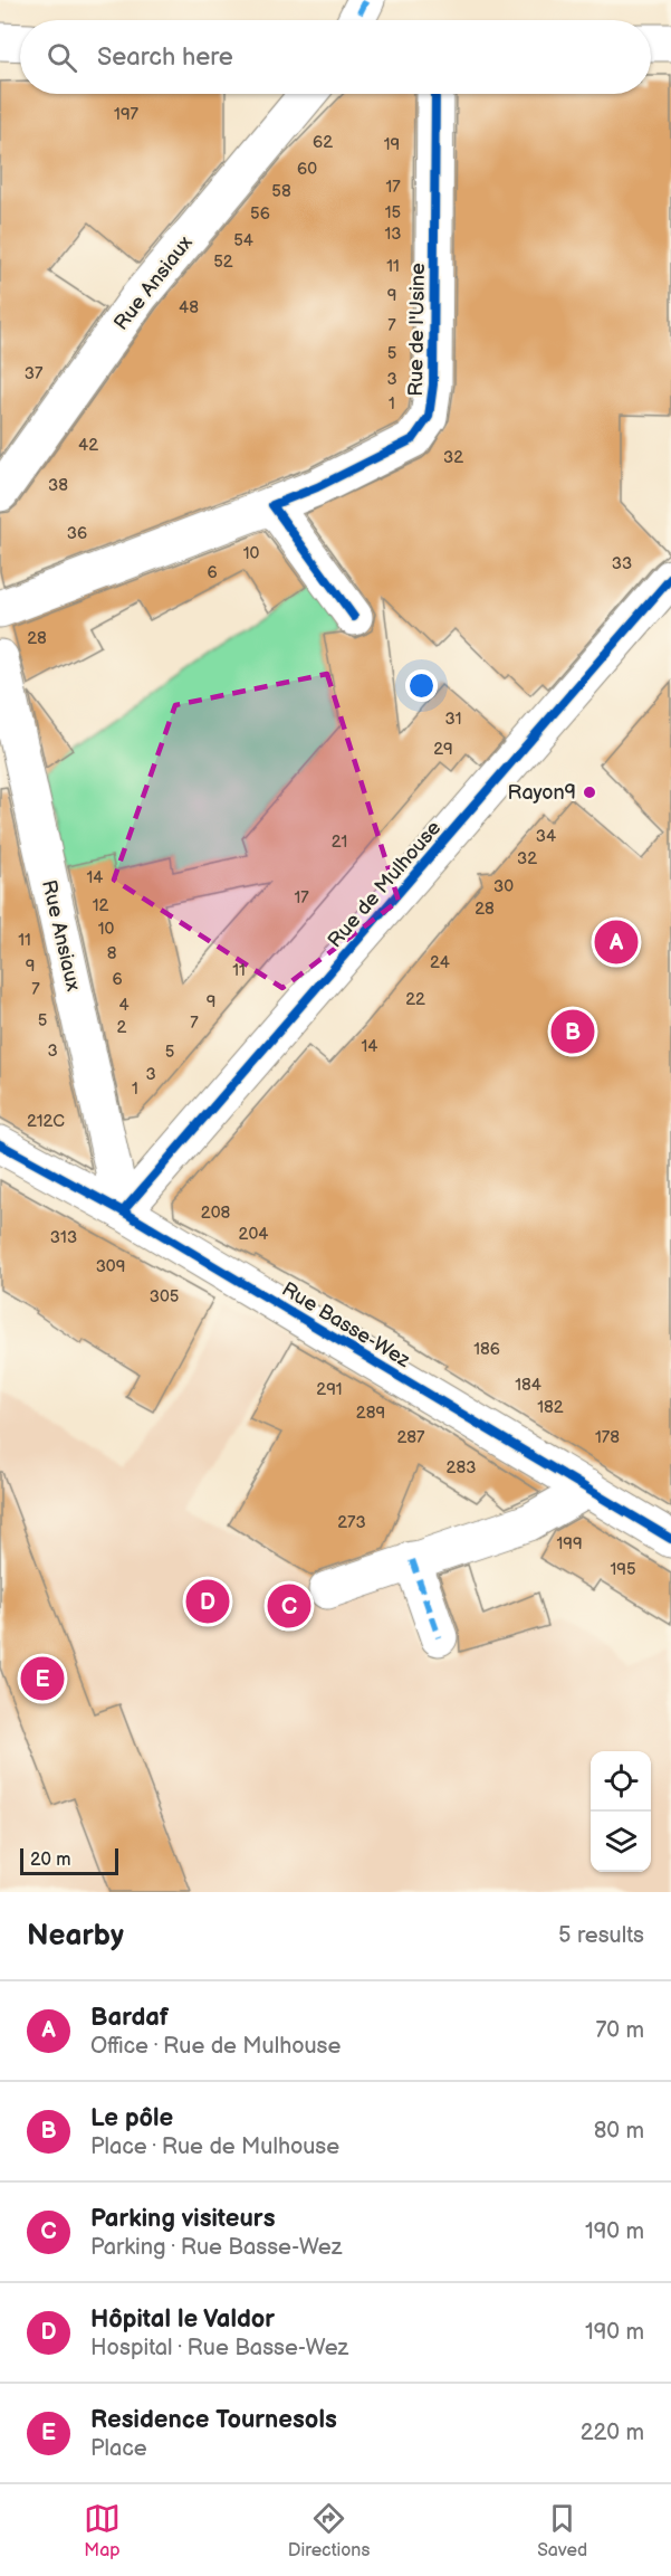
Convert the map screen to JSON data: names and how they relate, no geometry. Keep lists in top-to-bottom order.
{
  "streets": {
    "street": [
      "Rue Ansiaux",
      "Rue de l'Usine",
      "Rue de Mulhouse",
      "Rue Basse-Wez"
    ]
  },
  "crossings": [
    ["Rue Ansiaux", "Rue de Mulhouse"],
    ["Rue Ansiaux", "Rue Basse-Wez"],
    ["Rue de Mulhouse", "Rue Basse-Wez"]
  ],
  "places": ["Rayon9"],
  "house_numbers": [
    "197",
    "62",
    "19",
    "60",
    "17",
    "58",
    "15",
    "56",
    "13",
    "54",
    "52",
    "11",
    "9",
    "48",
    "7",
    "5",
    "37",
    "3",
    "1",
    "42",
    "32",
    "38",
    "36",
    "10",
    "33",
    "6",
    "28",
    "31",
    "29",
    "34",
    "21",
    "32",
    "14",
    "30",
    "17",
    "12",
    "28",
    "10",
    "11",
    "8",
    "24",
    "9",
    "11",
    "6",
    "7",
    "22",
    "9",
    "4",
    "5",
    "7",
    "2",
    "14",
    "3",
    "5",
    "3",
    "1",
    "212C",
    "208",
    "204",
    "313",
    "309",
    "305",
    "186",
    "184",
    "291",
    "182",
    "289",
    "287",
    "178",
    "283",
    "273",
    "199",
    "195"
  ],
  "scale_bar": "20 m",
  "page": {
    "search": "Search here",
    "pins": [
      "A",
      "B",
      "D",
      "C",
      "E"
    ],
    "scale": "20 m",
    "heading": ["Nearby", "5 results"],
    "list": [
      {
        "mark": "A",
        "name": "Bardaf",
        "note": "Office · Rue de Mulhouse",
        "value": "70 m"
      },
      {
        "mark": "B",
        "name": "Le pôle",
        "note": "Place · Rue de Mulhouse",
        "value": "80 m"
      },
      {
        "mark": "C",
        "name": "Parking visiteurs",
        "note": "Parking · Rue Basse-Wez",
        "value": "190 m"
      },
      {
        "mark": "D",
        "name": "Hôpital le Valdor",
        "note": "Hospital · Rue Basse-Wez",
        "value": "190 m"
      },
      {
        "mark": "E",
        "name": "Residence Tournesols",
        "note": "Place",
        "value": "220 m"
      }
    ],
    "nav": ["Map", "Directions", "Saved"]
  }
}
